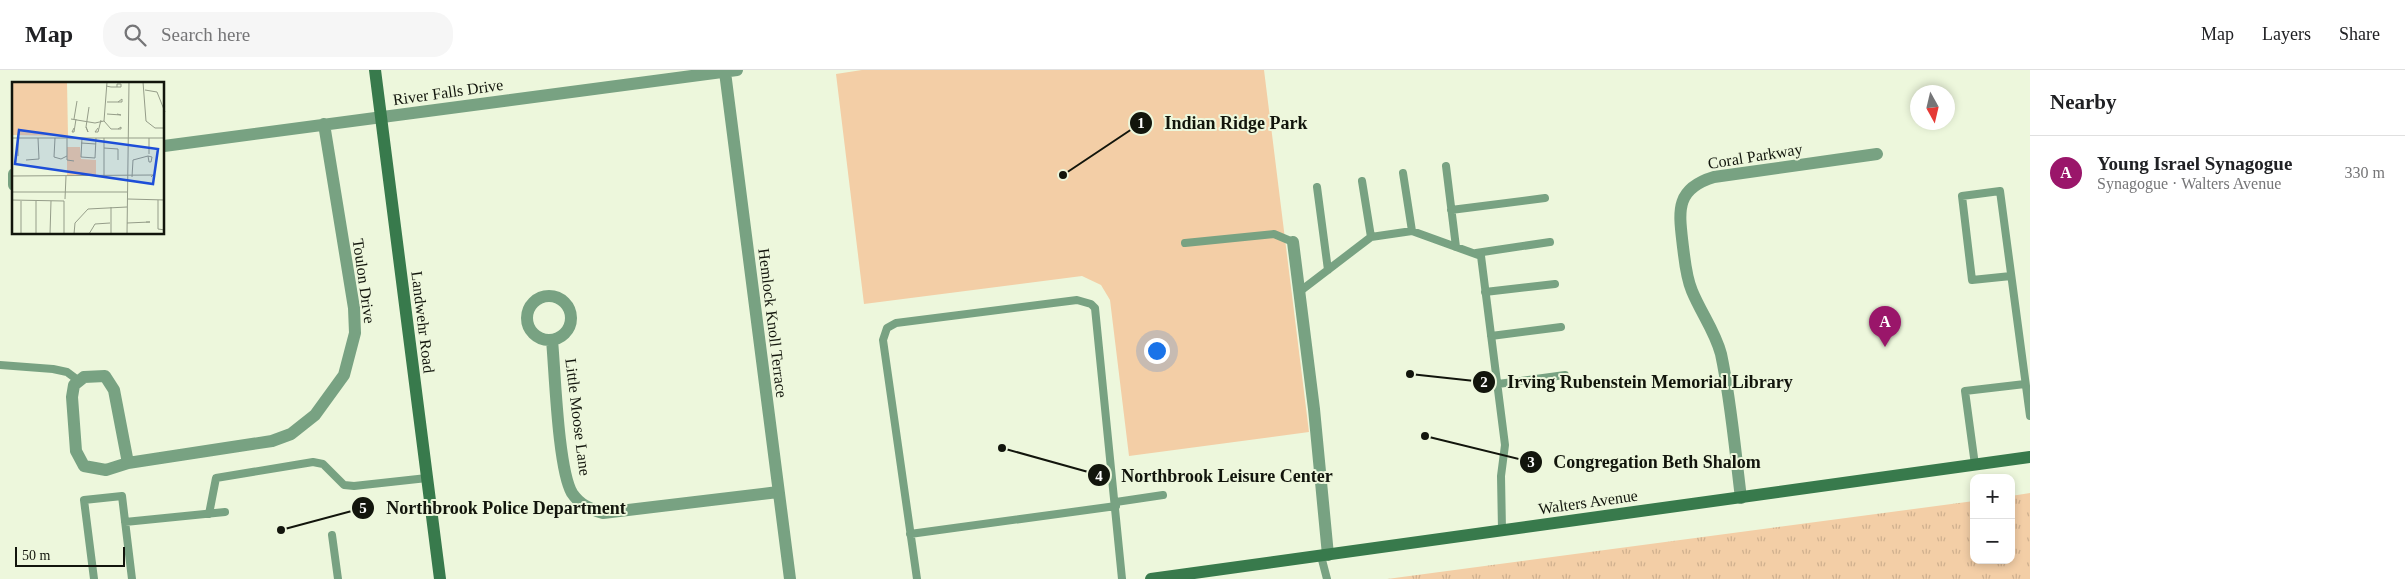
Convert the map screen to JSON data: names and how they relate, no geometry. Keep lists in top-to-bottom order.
{
  "streets": {
    "main road": ["Landwehr Road", "Walters Avenue"],
    "street": [
      "River Falls Drive",
      "Coral Parkway",
      "Toulon Drive",
      "Hemlock Knoll Terrace",
      "Little Moose Lane"
    ]
  },
  "crossings": [
    ["River Falls Drive", "Toulon Drive"],
    ["River Falls Drive", "Landwehr Road"],
    ["River Falls Drive", "Hemlock Knoll Terrace"],
    ["Coral Parkway", "Walters Avenue"],
    ["Hemlock Knoll Terrace", "Little Moose Lane"]
  ],
  "places": [
    "Indian Ridge Park",
    "Irving Rubenstein Memorial Library",
    "Congregation Beth Shalom",
    "Northbrook Leisure Center",
    "Northbrook Police Department"
  ],
  "scale_bar": "50 m",
  "north": "bottom",
  "page": {
    "header": "Map",
    "search": "Search here",
    "nav": ["Map", "Layers", "Share"],
    "heading": "Nearby",
    "list": [
      {
        "mark": "A",
        "name": "Young Israel Synagogue",
        "note": "Synagogue · Walters Avenue",
        "value": "330 m"
      }
    ],
    "pins": "A",
    "map_buttons": ["+", "−"],
    "scale": "50 m"
  }
}
